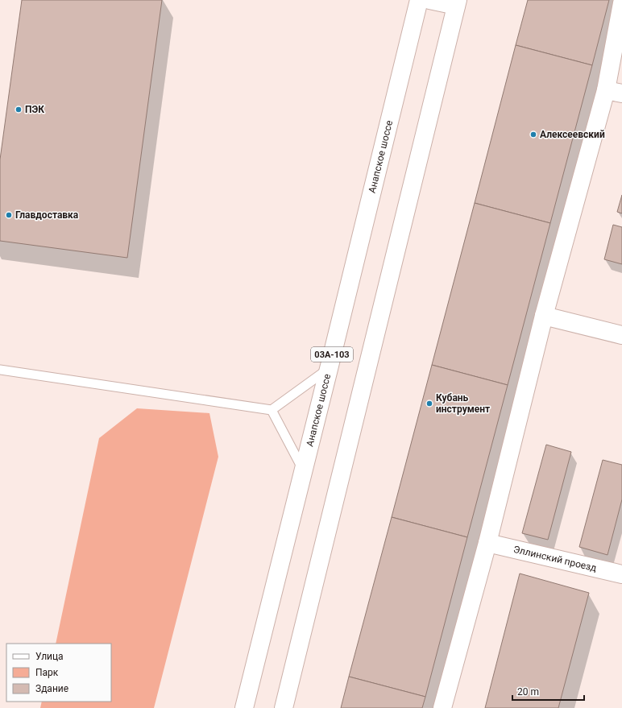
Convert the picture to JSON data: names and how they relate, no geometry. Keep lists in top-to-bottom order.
{
  "streets": {
    "main road": ["Анапское шоссе", "03А-103", "Эллинский проезд"]
  },
  "places": [
    "ПЭК",
    "Алексеевский",
    "Главдоставка",
    "Кубань инструмент"
  ],
  "legend": ["Улица", "Парк", "Здание"],
  "scale_bar": "20 m"
}
